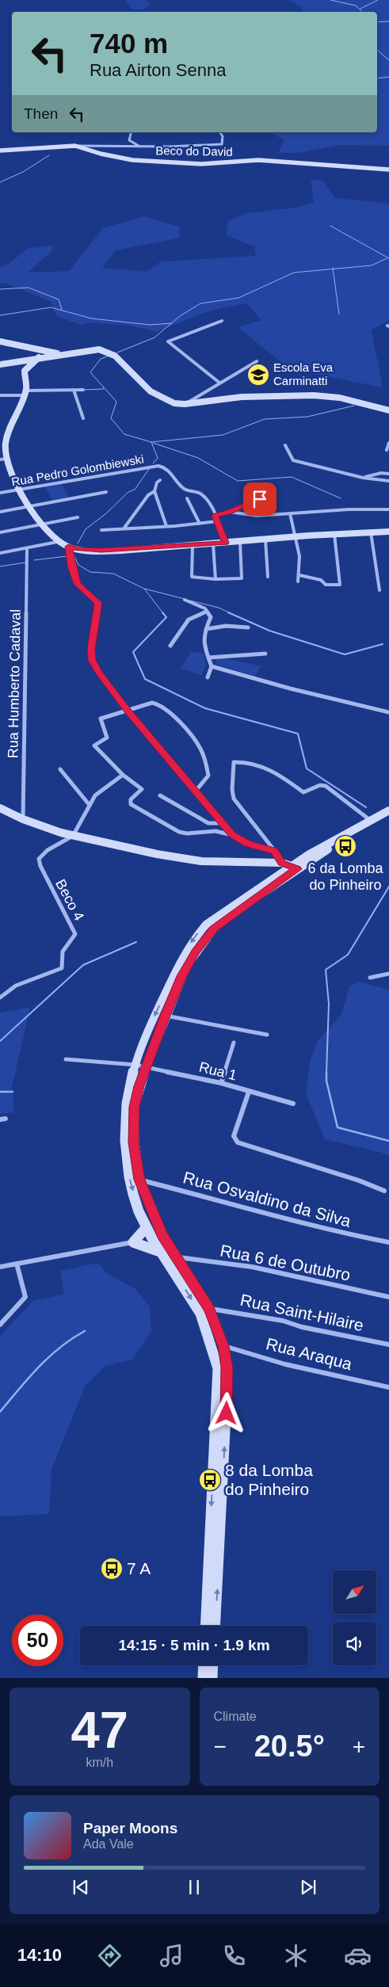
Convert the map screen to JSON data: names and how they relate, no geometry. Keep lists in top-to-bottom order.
{
  "streets": {
    "main road": ["Beco do David"],
    "street": [
      "Rua Pedro Golombiewski",
      "Rua Humberto Cadaval",
      "Beco 4",
      "Rua 1",
      "Rua Osvaldino da Silva",
      "Rua 6 de Outubro",
      "Rua Saint-Hilaire",
      "Rua Araqua"
    ]
  },
  "places": {
    "school or university": ["Escola Eva Carminatti"],
    "bus stop": ["6 da Lomba do Pinheiro", "8 da Lomba do Pinheiro", "7 A"]
  },
  "north": "top right",
  "page": {
    "turn": ["740 m", "Rua Airton Senna"],
    "then": "Then",
    "limit": "50",
    "trip": "14:15 · 5 min · 1.9 km",
    "tile": [
      ["47", "km/h"],
      "Climate"
    ],
    "heat": ["−", "20.5°", "+"],
    "song": ["Paper Moons", "Ada Vale"],
    "tabs": "14:10"
  }
}
